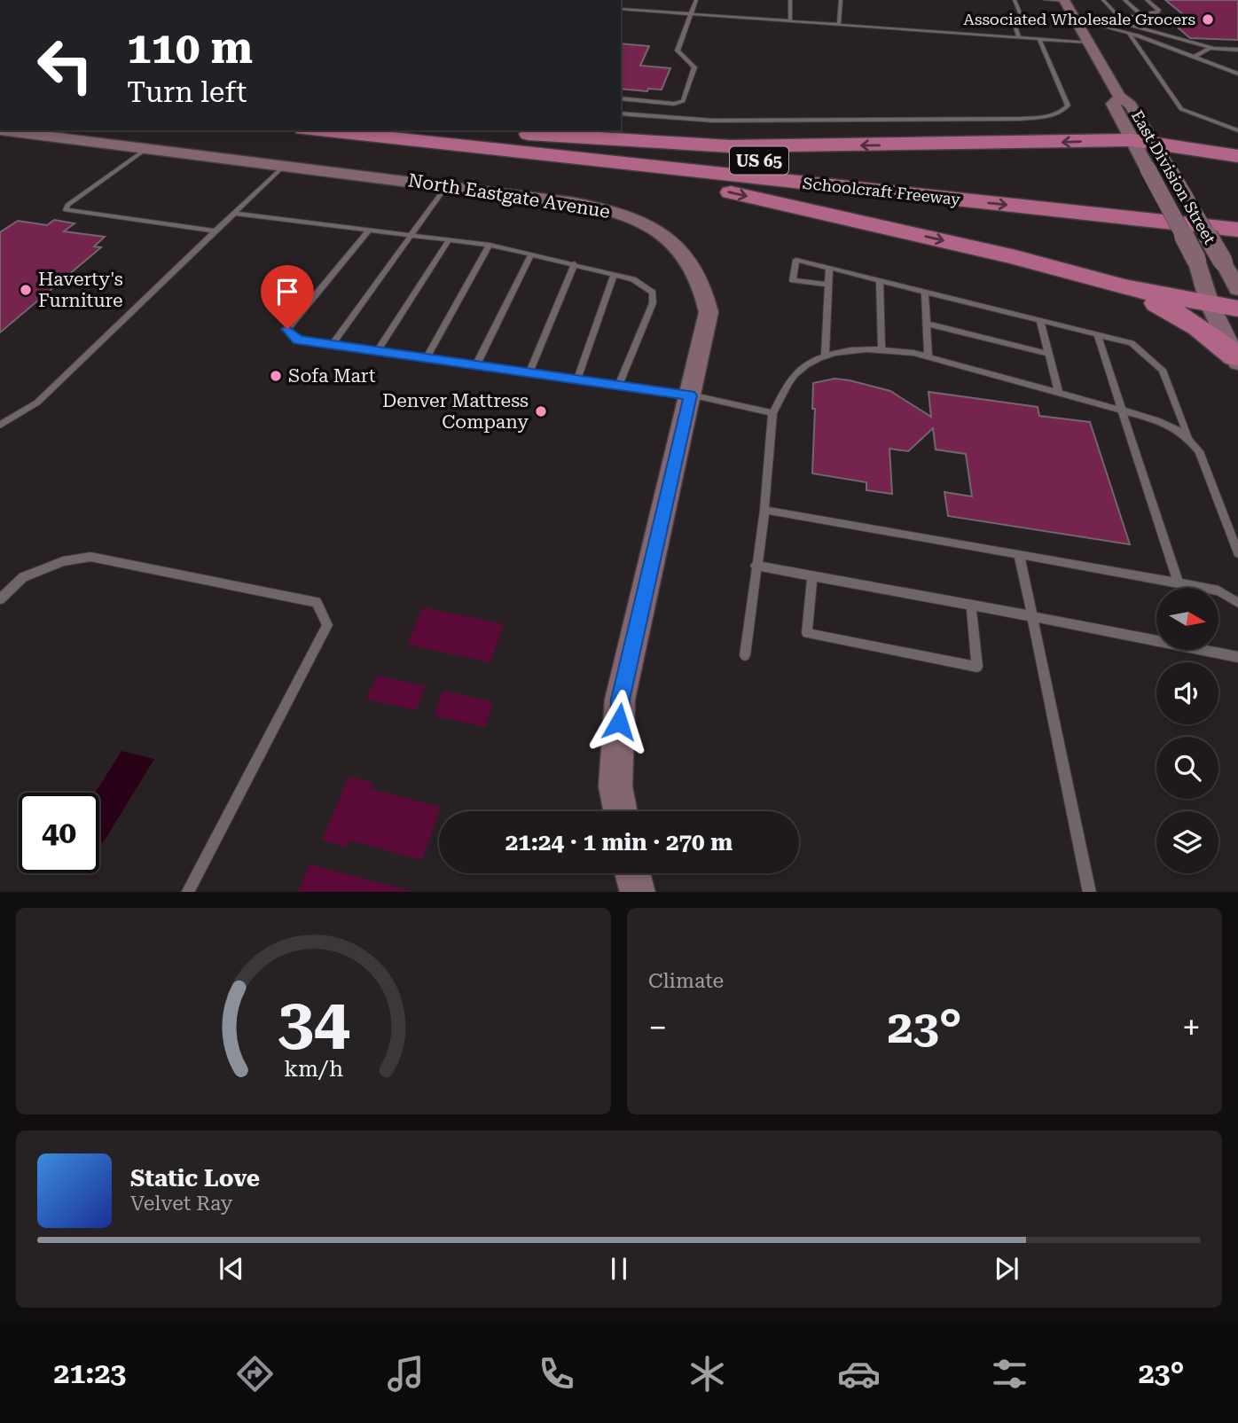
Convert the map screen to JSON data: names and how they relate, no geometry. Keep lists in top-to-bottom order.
{
  "streets": {
    "highway": ["US 65", "Schoolcraft Freeway"],
    "main road": ["East Division Street"],
    "street": ["North Eastgate Avenue"]
  },
  "places": [
    "Associated Wholesale Grocers",
    "Haverty's Furniture",
    "Sofa Mart",
    "Denver Mattress Company"
  ],
  "north": "right",
  "page": {
    "turn": ["110 m", "Turn left"],
    "limit": "40",
    "trip": "21:24 · 1 min · 270 m",
    "tile": "Climate",
    "heat": ["−", "23°", "+"],
    "song": ["Static Love", "Velvet Ray"],
    "tabs": ["21:23", "23°"],
    "gauge": ["34", "km/h"]
  }
}
